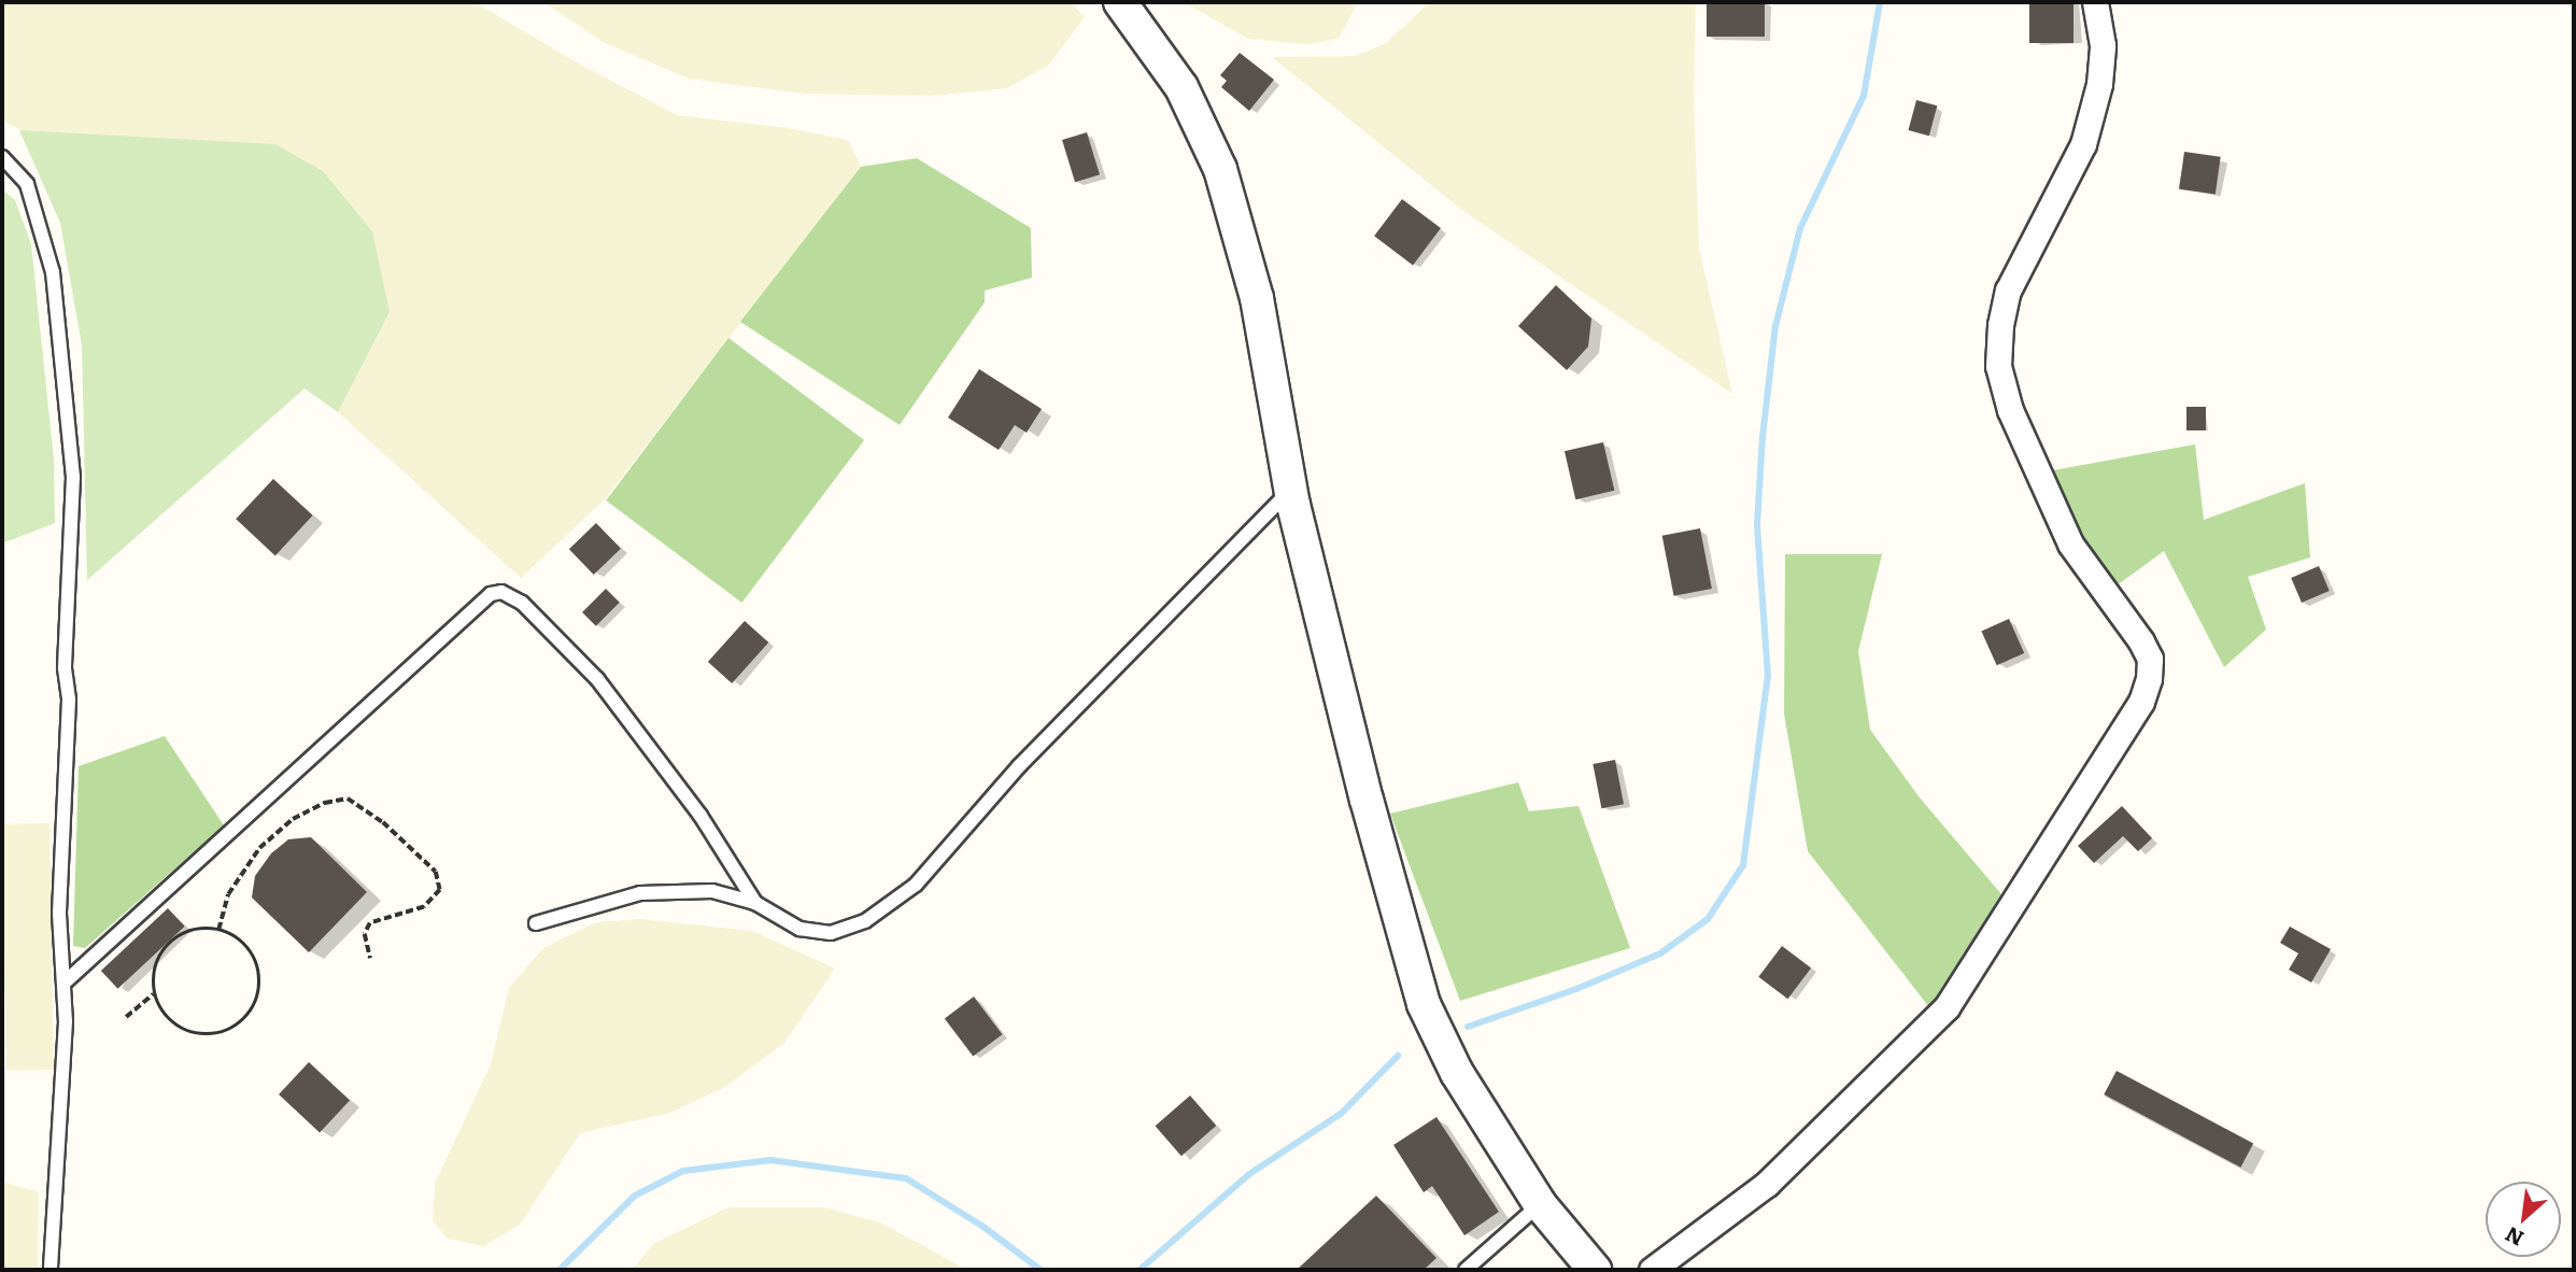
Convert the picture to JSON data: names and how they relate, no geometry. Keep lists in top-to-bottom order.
{
  "north": "bottom left"
}
